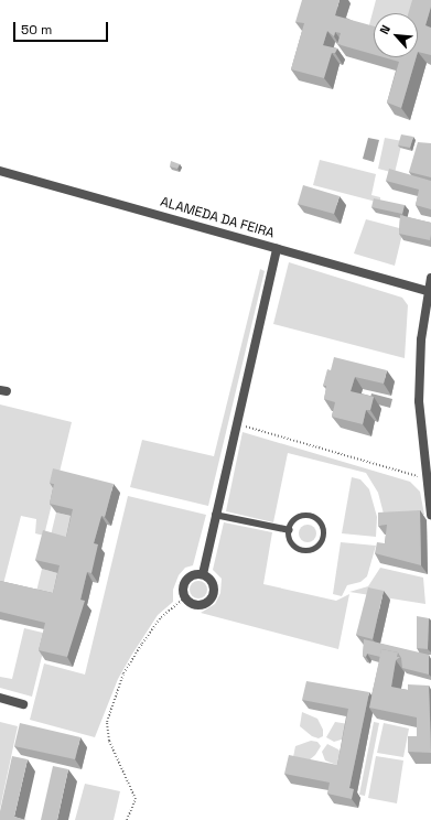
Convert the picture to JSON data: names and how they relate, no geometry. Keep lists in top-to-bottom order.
{
  "streets": {
    "street": ["ALAMEDA DA FEIRA"]
  },
  "scale_bar": "50 m",
  "north": "top left"
}
